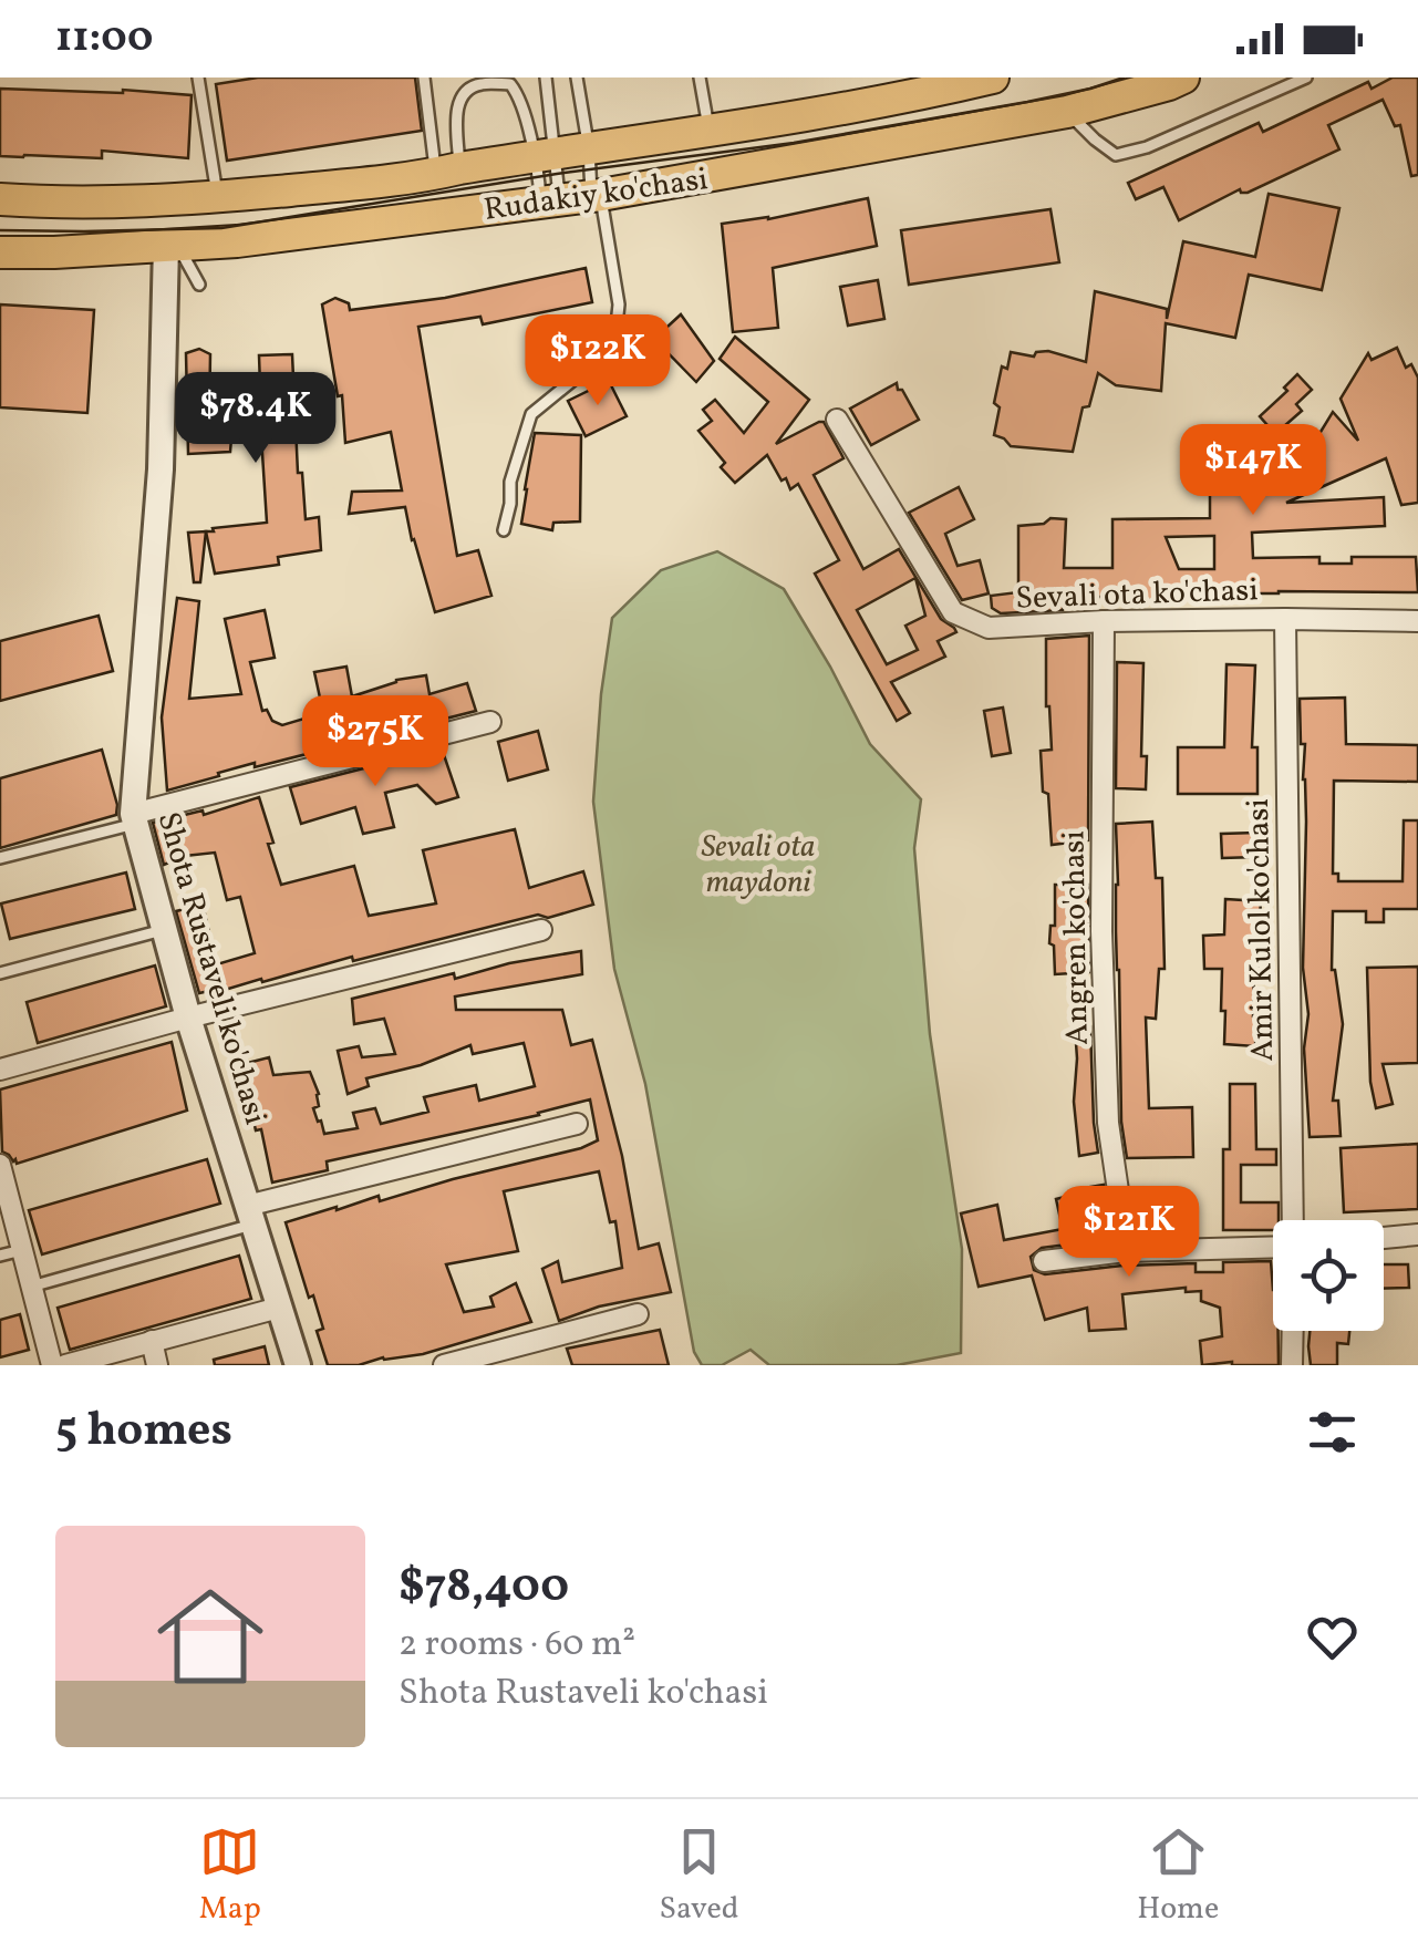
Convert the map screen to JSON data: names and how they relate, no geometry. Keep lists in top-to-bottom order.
{
  "streets": {
    "main road": ["Rudakiy ko'chasi"],
    "street": [
      "Sevali ota ko'chasi",
      "Amir Kulol ko'chasi",
      "Angren ko'chasi",
      "Shota Rustaveli ko'chasi"
    ]
  },
  "crossings": [
    ["Rudakiy ko'chasi", "Shota Rustaveli ko'chasi"],
    ["Sevali ota ko'chasi", "Amir Kulol ko'chasi"],
    ["Sevali ota ko'chasi", "Angren ko'chasi"]
  ],
  "parks": ["Sevali ota maydoni"],
  "page": {
    "status": "11:00",
    "price": [
      "$122K",
      "$78.4K",
      "$147K",
      "$275K",
      "$121K"
    ],
    "heading": "5 homes",
    "list": [
      {
        "name": "$78,400",
        "note": "2 rooms · 60 m² · Shota Rustaveli ko'chasi"
      }
    ],
    "tabs": ["Map", "Saved", "Home"]
  }
}
